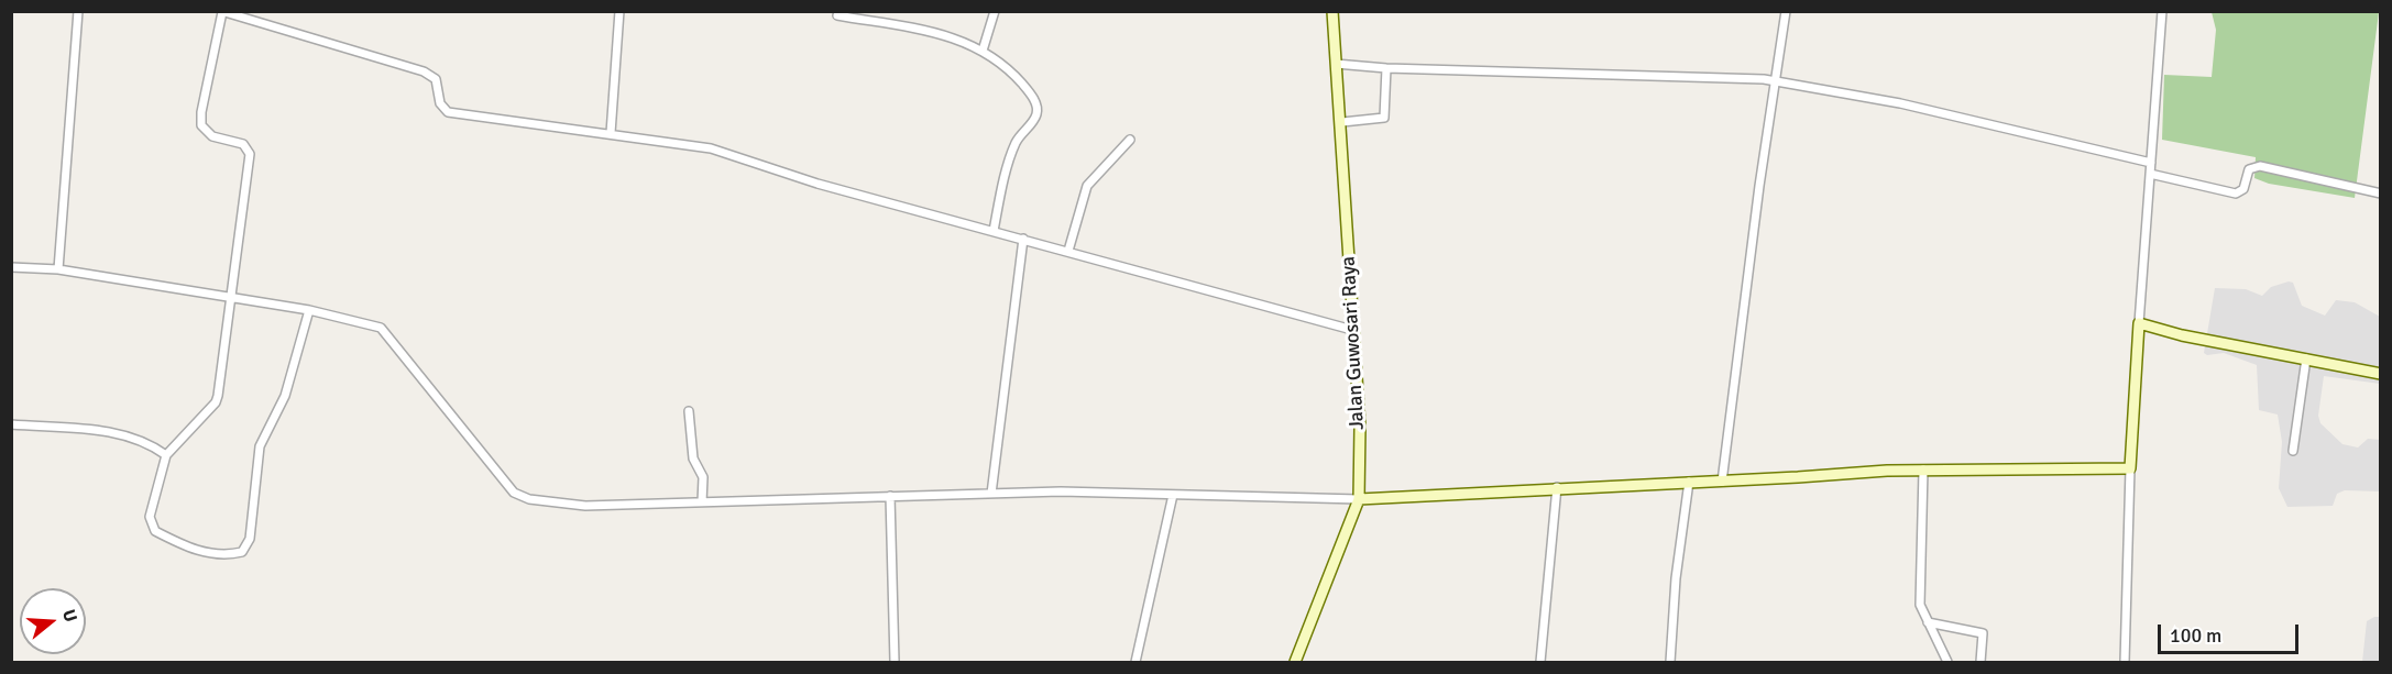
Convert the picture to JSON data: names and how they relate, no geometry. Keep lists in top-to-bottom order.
{
  "streets": {
    "street": ["Jalan Guwosari Raya"]
  },
  "scale_bar": "100 m",
  "north": "right"
}
